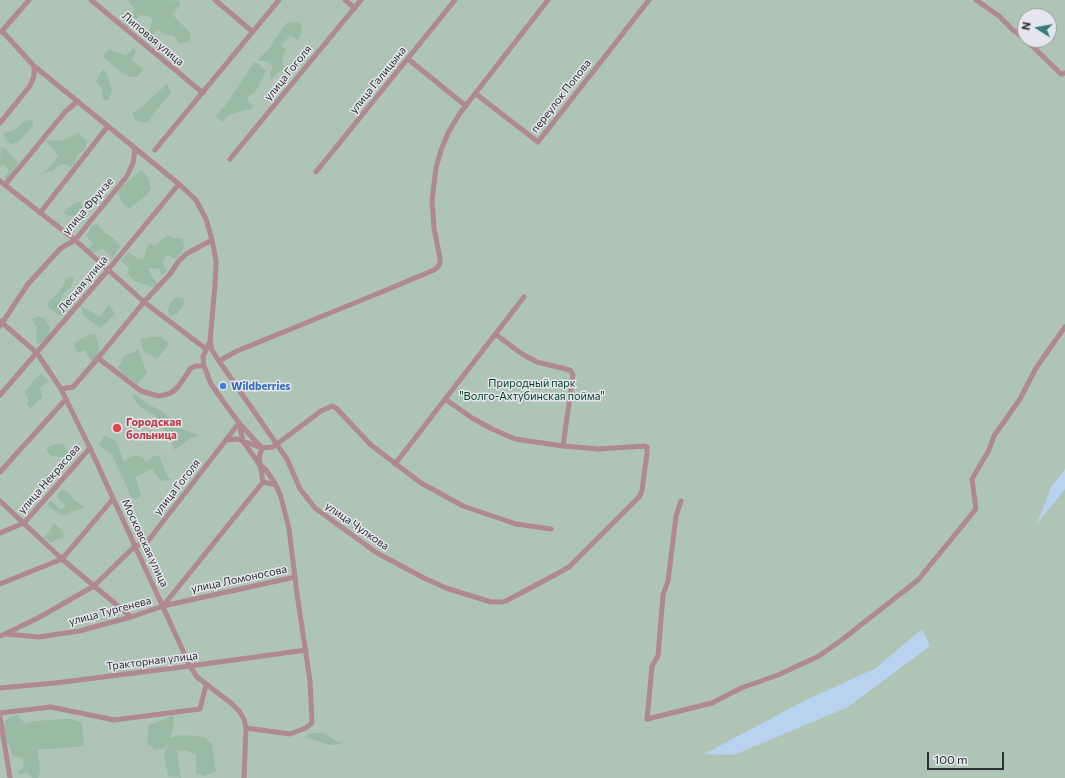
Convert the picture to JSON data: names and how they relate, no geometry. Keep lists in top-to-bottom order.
{
  "streets": {
    "street": [
      "Липовая улица",
      "улица Гоголя",
      "улица Галицына",
      "переулок Попова",
      "улица Фрунзе",
      "Лесная улица",
      "улица Некрасова",
      "улица Чулкова",
      "Московская улица",
      "улица Ломоносова",
      "улица Тургенева",
      "Тракторная улица"
    ]
  },
  "crossings": [
    ["улица Гоголя", "Московская улица"],
    ["улица Гоголя", "улица Тургенева"],
    ["улица Фрунзе", "Московская улица"],
    ["Лесная улица", "Московская улица"],
    ["улица Некрасова", "Московская улица"],
    ["Московская улица", "улица Ломоносова"],
    ["Московская улица", "улица Тургенева"],
    ["Московская улица", "Тракторная улица"],
    ["улица Ломоносова", "улица Тургенева"]
  ],
  "parks": ["Природный парк \"Волго-Ахтубинская пойма\""],
  "places": ["Wildberries", "Городская больница"],
  "scale_bar": "100 m",
  "north": "left"
}
